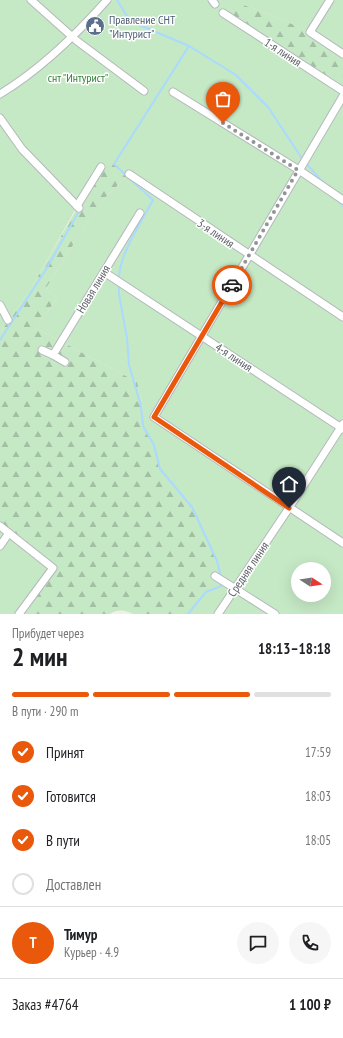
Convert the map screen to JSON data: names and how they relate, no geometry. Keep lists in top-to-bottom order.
{
  "streets": {
    "street": [
      "1-я линия",
      "3-я линия",
      "Новая линия",
      "4-я линия",
      "Средняя линия"
    ]
  },
  "crossings": [
    ["Новая линия", "4-я линия"],
    ["4-я линия", "Средняя линия"]
  ],
  "parks": ["снт \"Интурист\""],
  "places": {
    "public building": ["Правление СНТ \"Интурист\""]
  },
  "north": "right",
  "page": {
    "heading": ["2 мин", "Прибудет через", "18:13–18:18"],
    "panel": [
      "Тимур",
      "Курьер · 4.9",
      "Заказ #4764",
      "1 100 ₽"
    ],
    "bar": "В пути · 290 m",
    "list": [
      ["Принят", "17:59"],
      ["Готовится", "18:03"],
      ["В пути", "18:05"],
      "Доставлен"
    ],
    "round": "Т"
  }
}
